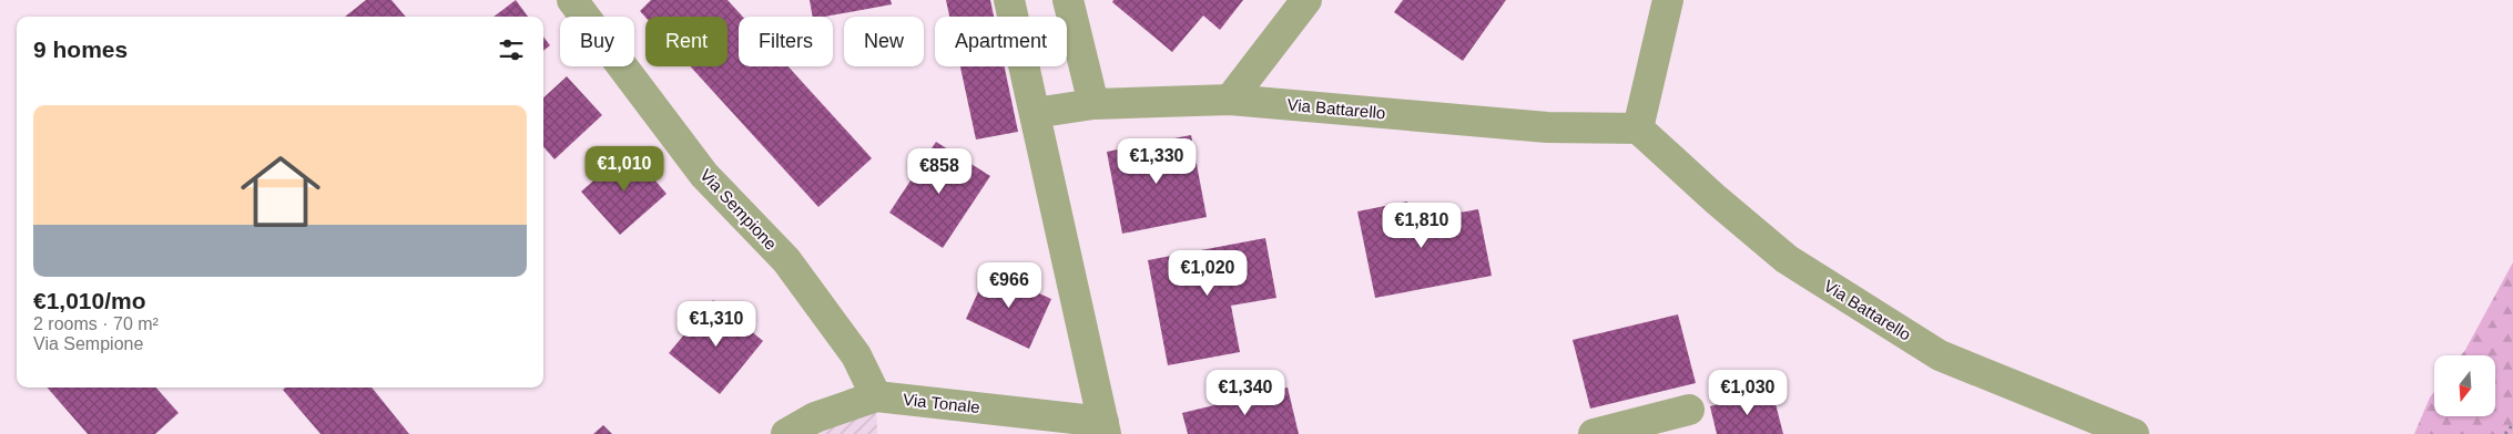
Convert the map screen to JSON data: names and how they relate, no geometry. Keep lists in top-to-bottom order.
{
  "streets": {
    "street": ["Via Battarello", "Via Sempione", "Via Tonale"]
  },
  "crossings": [
    ["Via Sempione", "Via Tonale"]
  ],
  "north": "bottom",
  "page": {
    "chip": [
      "Buy",
      "Rent",
      "Filters",
      "New",
      "Apartment"
    ],
    "heading": "9 homes",
    "list": [
      {
        "name": "€1,010/mo",
        "note": "2 rooms · 70 m² · Via Sempione"
      }
    ],
    "price": [
      "€1,330",
      "€1,010",
      "€858",
      "€1,810",
      "€1,020",
      "€966",
      "€1,310",
      "€1,340",
      "€1,030"
    ]
  }
}
